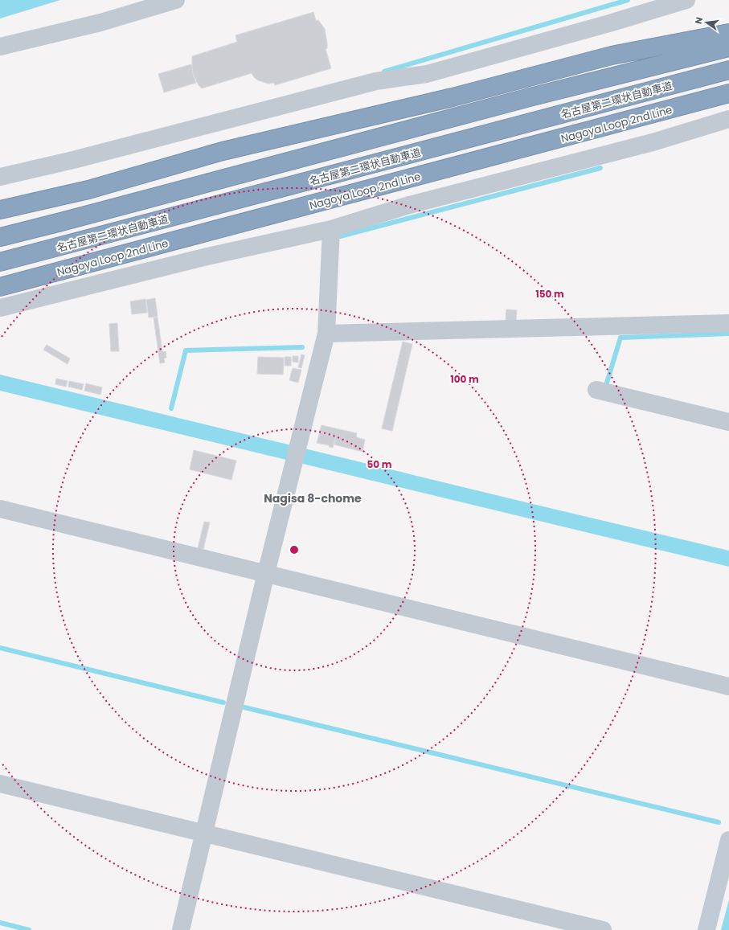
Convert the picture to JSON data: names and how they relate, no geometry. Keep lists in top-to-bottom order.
{
  "streets": {
    "highway": ["名古屋第二環状自動車道", "Nagoya Loop 2nd Line"]
  },
  "districts": ["Nagisa 8-chome"],
  "north": "left",
  "rings": ["150 m", "100 m", "50 m"]
}
